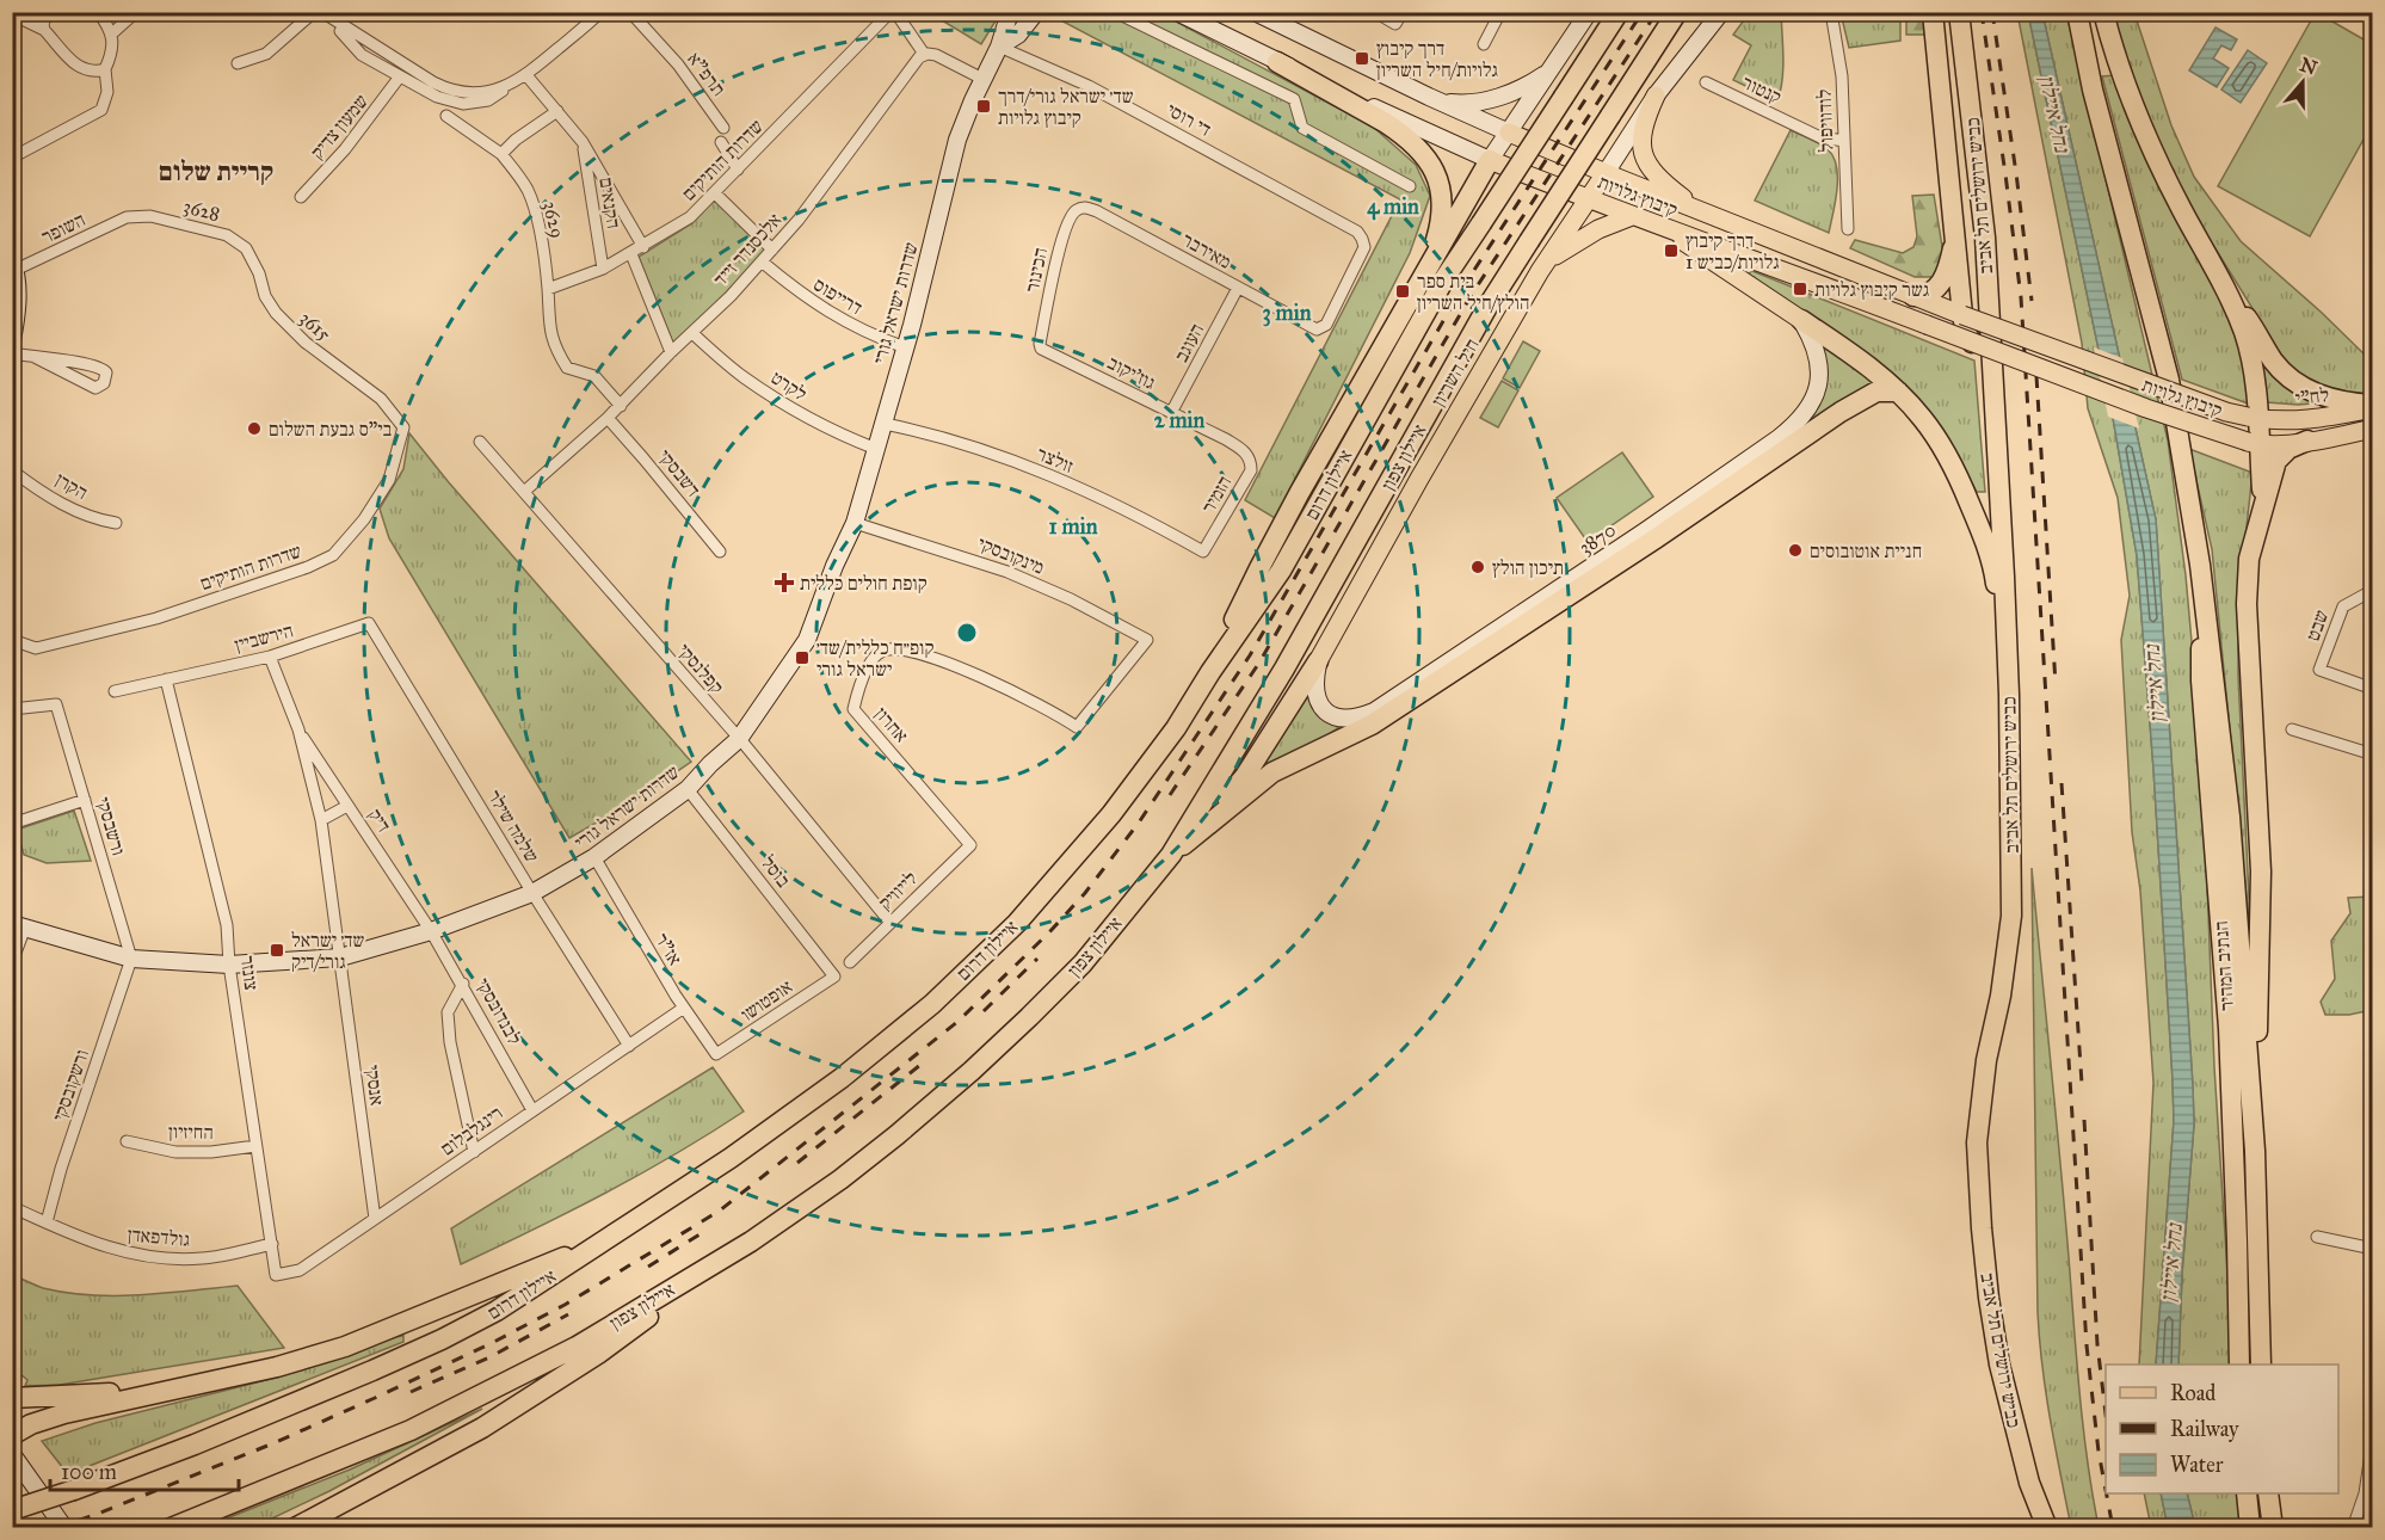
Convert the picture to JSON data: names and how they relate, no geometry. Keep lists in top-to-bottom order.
{
  "streets": {
    "highway": [
      "כביש ירושלים תל אביב",
      "איילון צפון",
      "איילון דרום",
      "הנתיב המהיר"
    ],
    "main road": ["קיבוץ גלויות", "חיל השריון", "לח\"י"],
    "street": [
      "תרפ\"א",
      "קנטור",
      "די רוסי",
      "לודוויפול",
      "שמעון צדיק",
      "שדרות הותיקים",
      "הקנאים",
      "3628",
      "3629",
      "השופר",
      "אלכסנדר זייד",
      "מאירבר",
      "הכינור",
      "דרייפוס",
      "שדרות ישראל גורי",
      "3615",
      "העוגב",
      "גוז'יקוב",
      "לקרט",
      "זולצר",
      "דשבסקי",
      "הקרן",
      "הזמיר",
      "3870",
      "מינקובסקי",
      "שבט",
      "הירשביין",
      "קפלנסקי",
      "אחרון",
      "דיק",
      "ורשבסקי",
      "שלמה שילר",
      "בוסל",
      "לייוויק",
      "אז\"ר",
      "צונזר",
      "אופטושו",
      "לבנדובסקי",
      "ורשקובסקי",
      "אנסקי",
      "רינגלבלום",
      "החיזיון",
      "גולדפאדן"
    ]
  },
  "crossings": [
    ["קנטור", "לודוויפול"],
    ["די רוסי", "מאירבר"],
    ["די רוסי", "שדרות ישראל גורי"],
    ["שדרות הותיקים", "הקנאים"],
    ["שדרות הותיקים", "3629"],
    ["שדרות הותיקים", "3615"],
    ["קיבוץ גלויות", "חיל השריון"],
    ["קיבוץ גלויות", "לח\"י"],
    ["קיבוץ גלויות", "איילון דרום"],
    ["3628", "השופר"],
    ["3628", "3615"],
    ["3629", "אלכסנדר זייד"],
    ["אלכסנדר זייד", "דרייפוס"],
    ["אלכסנדר זייד", "לקרט"],
    ["אלכסנדר זייד", "דשבסקי"],
    ["אלכסנדר זייד", "קפלנסקי"],
    ["מאירבר", "הכינור"],
    ["מאירבר", "העוגב"],
    ["הכינור", "גוז'יקוב"],
    ["דרייפוס", "שדרות ישראל גורי"],
    ["שדרות ישראל גורי", "לקרט"],
    ["שדרות ישראל גורי", "זולצר"],
    ["שדרות ישראל גורי", "מינקובסקי"],
    ["שדרות ישראל גורי", "קפלנסקי"],
    ["שדרות ישראל גורי", "דיק"],
    ["שדרות ישראל גורי", "ורשבסקי"],
    ["שדרות ישראל גורי", "שלמה שילר"],
    ["שדרות ישראל גורי", "בוסל"],
    ["שדרות ישראל גורי", "אז\"ר"],
    ["שדרות ישראל גורי", "צונזר"],
    ["שדרות ישראל גורי", "לבנדובסקי"],
    ["שדרות ישראל גורי", "ורשקובסקי"],
    ["שדרות ישראל גורי", "אנסקי"],
    ["העוגב", "גוז'יקוב"],
    ["גוז'יקוב", "הזמיר"],
    ["חיל השריון", "3870"],
    ["זולצר", "הזמיר"],
    ["מינקובסקי", "אחרון"],
    ["הירשביין", "דיק"],
    ["הירשביין", "שלמה שילר"],
    ["הירשביין", "צונזר"],
    ["קפלנסקי", "לייוויק"],
    ["אחרון", "לייוויק"],
    ["דיק", "לבנדובסקי"],
    ["דיק", "אנסקי"],
    ["ורשבסקי", "ורשקובסקי"],
    ["שלמה שילר", "רינגלבלום"],
    ["בוסל", "אופטושו"],
    ["אז\"ר", "אופטושו"],
    ["אז\"ר", "רינגלבלום"],
    ["צונזר", "רינגלבלום"],
    ["צונזר", "החיזיון"],
    ["צונזר", "גולדפאדן"],
    ["לבנדובסקי", "רינגלבלום"],
    ["ורשקובסקי", "גולדפאדן"],
    ["אנסקי", "רינגלבלום"]
  ],
  "districts": ["קריית שלום"],
  "water": ["נחל איילון"],
  "places": {
    "transit": [
      "דרך קיבוץ גלויות/חיל השריון",
      "שד׳ ישראל גורי/דרך קיבוץ גלויות",
      "דרך קיבוץ גלויות/כביש 1",
      "גשר קיבוץ גלויות",
      "בית ספר הולץ/חיל השריון",
      "קופ״ח כללית/שד׳ ישראל גורי",
      "שד׳ ישראל גורי/דיק"
    ],
    "other": ["בי\"ס גבעת השלום", "חניית אוטובוסים", "תיכון הולץ"],
    "health": ["קופת חולים כללית"]
  },
  "legend": ["Road", "Railway", "Water"],
  "scale_bar": "100 m",
  "north": "top",
  "rings": [
    "4 min",
    "3 min",
    "2 min",
    "1 min"
  ]
}
